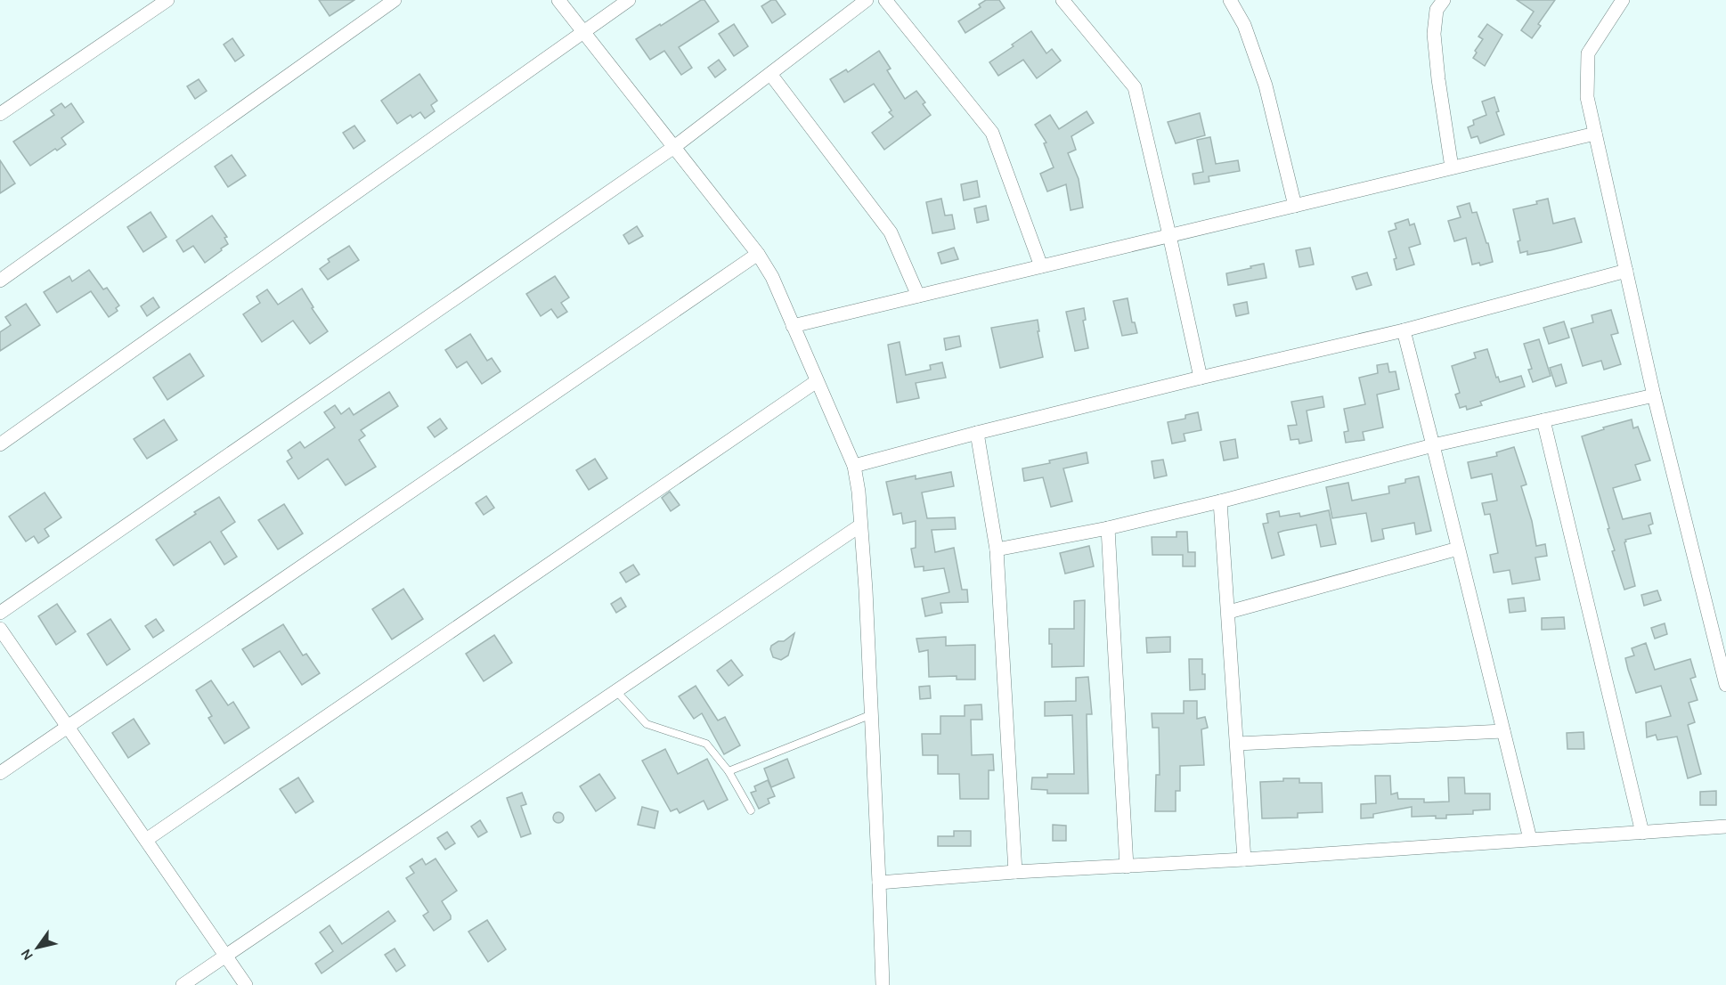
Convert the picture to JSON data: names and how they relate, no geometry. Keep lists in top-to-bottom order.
{
  "north": "bottom left"
}
